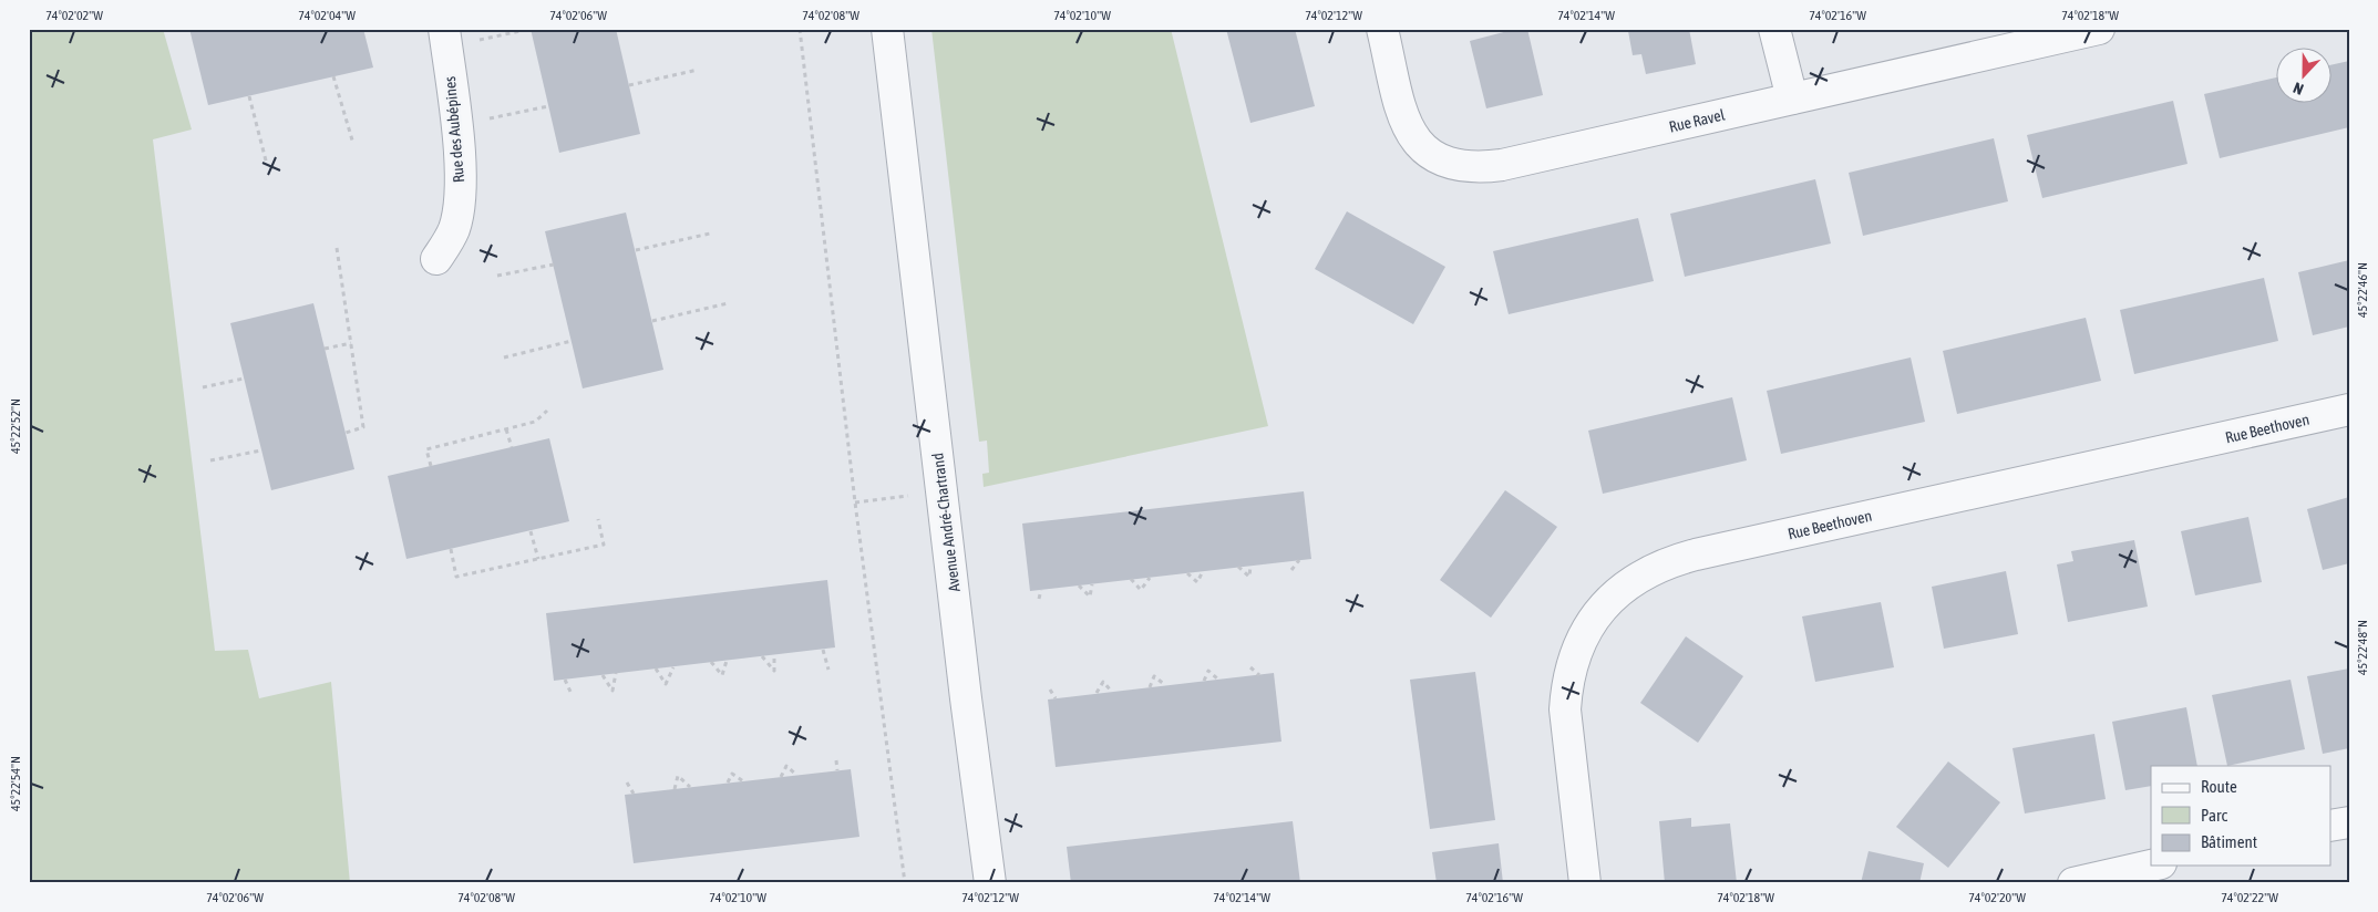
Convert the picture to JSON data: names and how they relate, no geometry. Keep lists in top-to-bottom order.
{
  "streets": {
    "street": [
      "Rue Ravel",
      "Rue des Aubépines",
      "Rue Beethoven",
      "Avenue André-Chartrand"
    ]
  },
  "legend": ["Route", "Parc", "Bâtiment"],
  "north": "bottom",
  "coordinates": [
    "74°02'02\"W",
    "74°02'04\"W",
    "74°02'06\"W",
    "74°02'08\"W",
    "74°02'10\"W",
    "74°02'12\"W",
    "74°02'14\"W",
    "74°02'16\"W",
    "74°02'18\"W",
    "45°22'46\"N",
    "45°22'52\"N",
    "45°22'48\"N",
    "45°22'54\"N",
    "74°02'20\"W",
    "74°02'22\"W"
  ]
}
